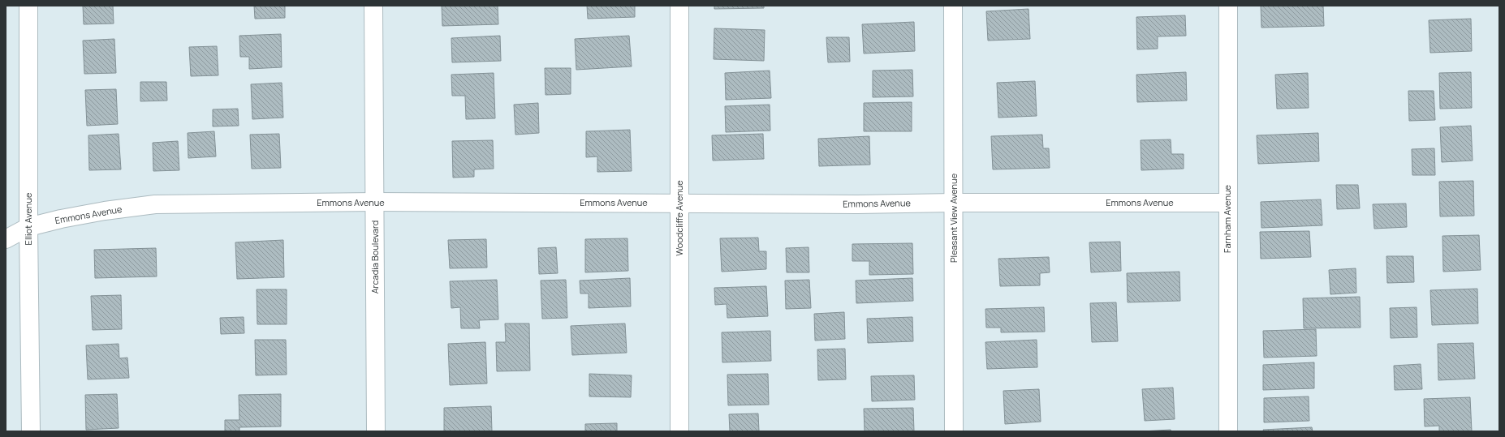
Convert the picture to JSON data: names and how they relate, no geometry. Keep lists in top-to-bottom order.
{
  "streets": {
    "street": [
      "Emmons Avenue",
      "Woodcliffe Avenue",
      "Pleasant View Avenue",
      "Elliot Avenue",
      "Farnham Avenue",
      "Arcadia Boulevard"
    ]
  },
  "crossings": [
    ["Emmons Avenue", "Woodcliffe Avenue"],
    ["Emmons Avenue", "Pleasant View Avenue"],
    ["Emmons Avenue", "Elliot Avenue"],
    ["Emmons Avenue", "Farnham Avenue"],
    ["Emmons Avenue", "Arcadia Boulevard"]
  ]
}
